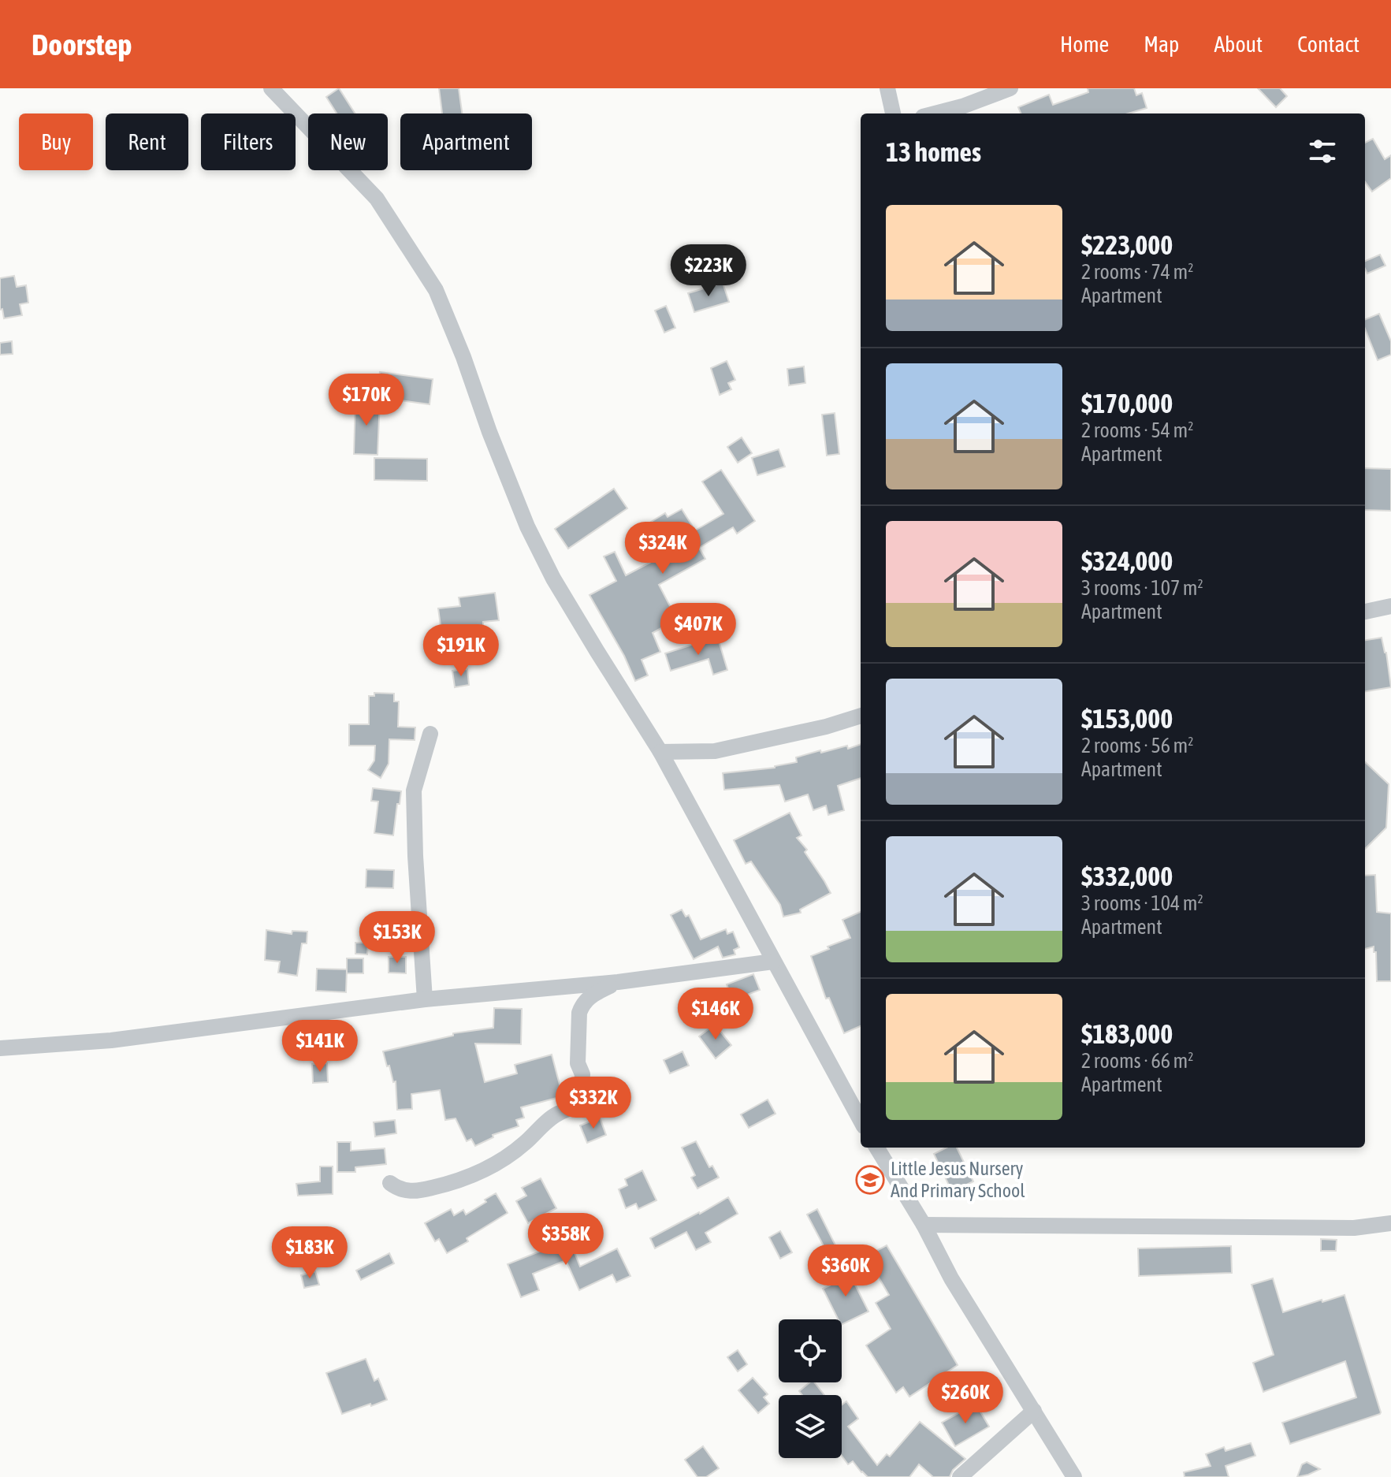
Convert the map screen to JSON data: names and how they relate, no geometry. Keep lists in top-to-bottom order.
{
  "places": {
    "school or university": ["Little Jesus Nursery And Primary School"]
  },
  "page": {
    "header": "Doorstep",
    "nav": [
      "Home",
      "Map",
      "About",
      "Contact"
    ],
    "chip": [
      "Buy",
      "Rent",
      "Filters",
      "New",
      "Apartment"
    ],
    "heading": "13 homes",
    "list": [
      {
        "name": "$223,000",
        "note": "2 rooms · 74 m² · Apartment"
      },
      {
        "name": "$170,000",
        "note": "2 rooms · 54 m² · Apartment"
      },
      {
        "name": "$324,000",
        "note": "3 rooms · 107 m² · Apartment"
      },
      {
        "name": "$153,000",
        "note": "2 rooms · 56 m² · Apartment"
      },
      {
        "name": "$332,000",
        "note": "3 rooms · 104 m² · Apartment"
      },
      {
        "name": "$183,000",
        "note": "2 rooms · 66 m² · Apartment"
      }
    ],
    "price": [
      "$223K",
      "$170K",
      "$324K",
      "$407K",
      "$191K",
      "$153K",
      "$146K",
      "$141K",
      "$332K",
      "$358K",
      "$183K",
      "$360K",
      "$260K"
    ]
  }
}
